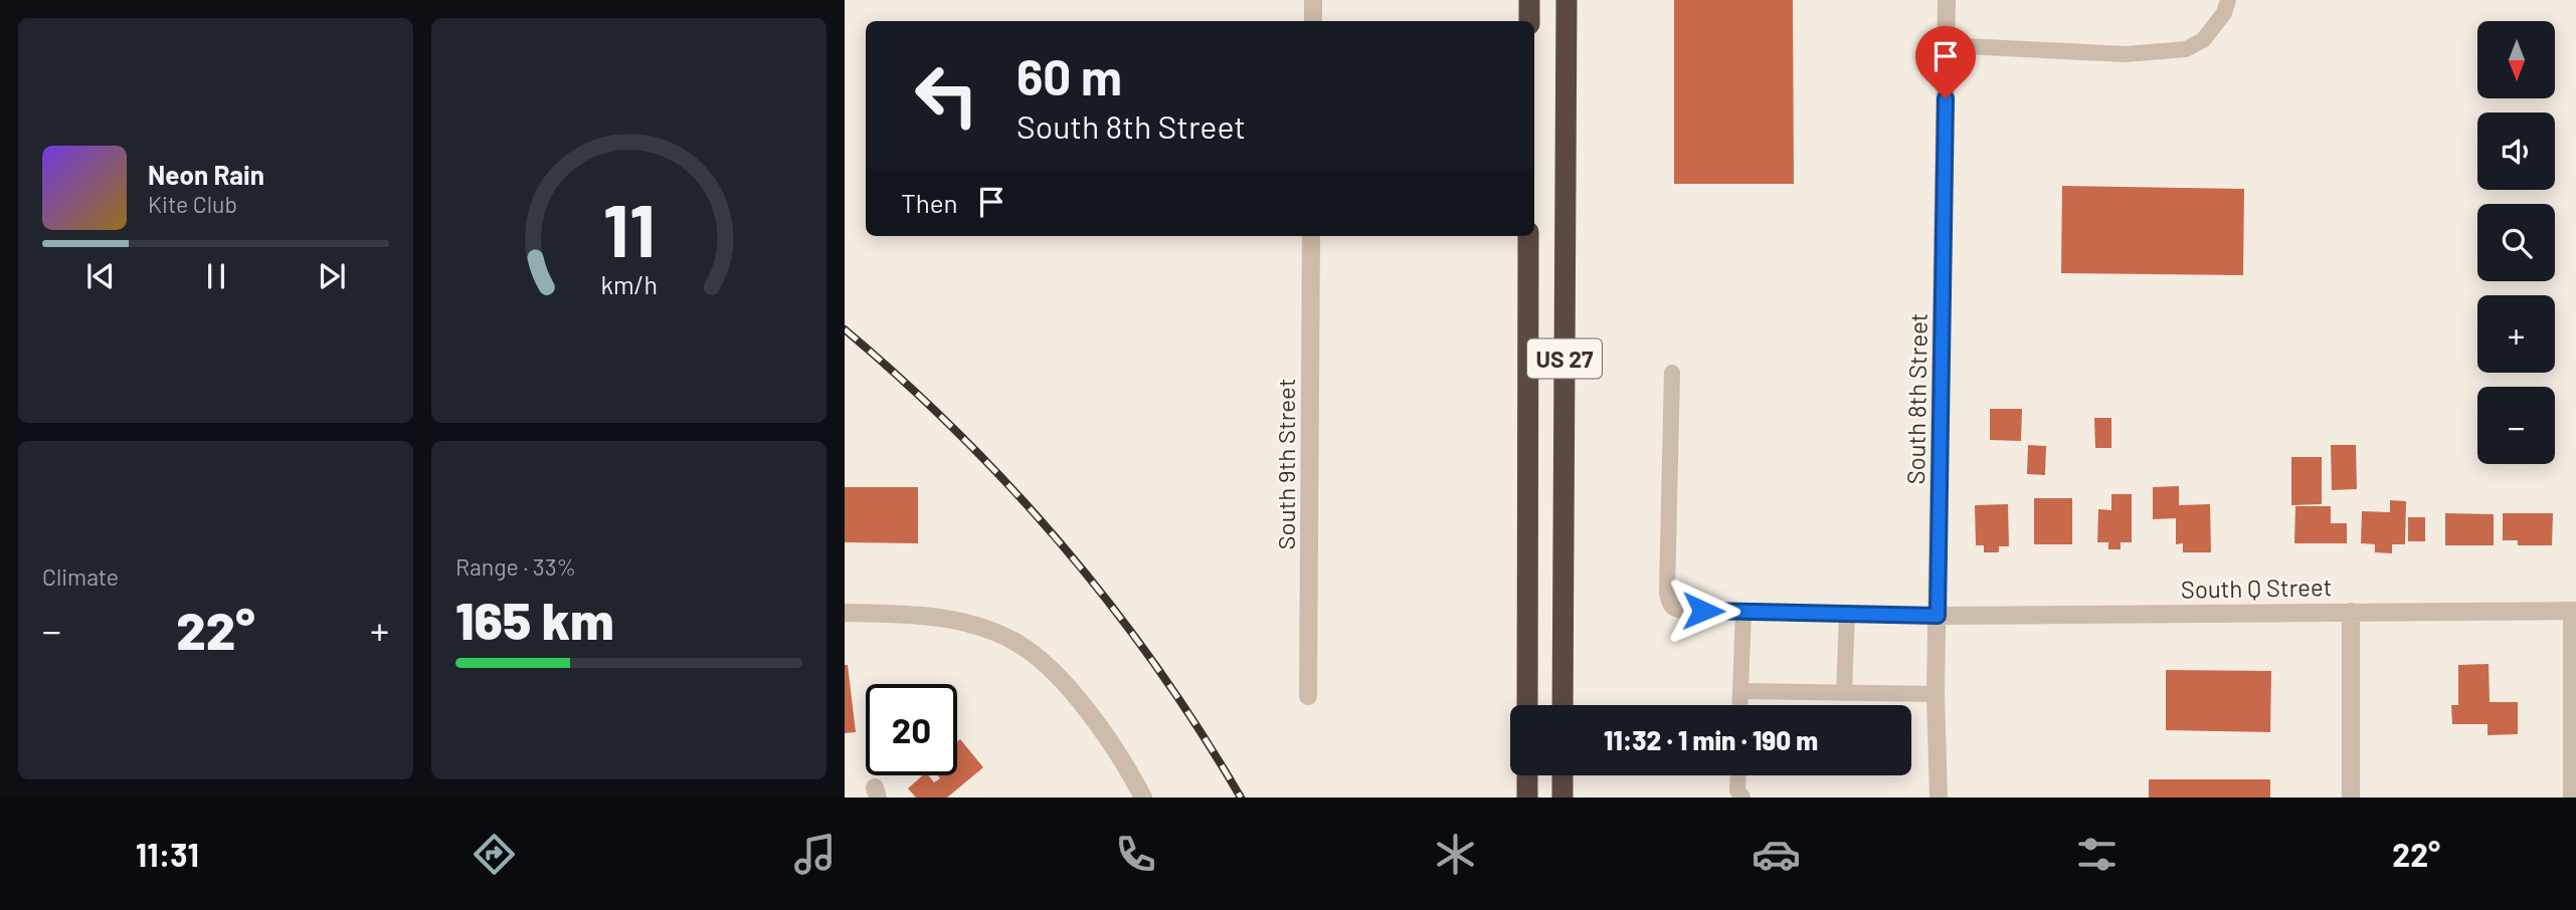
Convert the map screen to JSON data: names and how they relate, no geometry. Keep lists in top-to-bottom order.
{
  "streets": {
    "highway": ["US 27"],
    "street": ["South 8th Street", "South 9th Street", "South Q Street"]
  },
  "crossings": [
    ["South 8th Street", "South Q Street"]
  ],
  "north": "bottom",
  "page": {
    "map_buttons": ["+", "−"],
    "turn": ["60 m", "South 8th Street"],
    "song": ["Neon Rain", "Kite Club"],
    "then": "Then",
    "tile": [
      "Climate",
      ["Range · 33%", "165 km"]
    ],
    "heat": ["−", "22°", "+"],
    "limit": "20",
    "trip": "11:32 · 1 min · 190 m",
    "tabs": ["11:31", "22°"],
    "gauge": ["11", "km/h"]
  }
}
